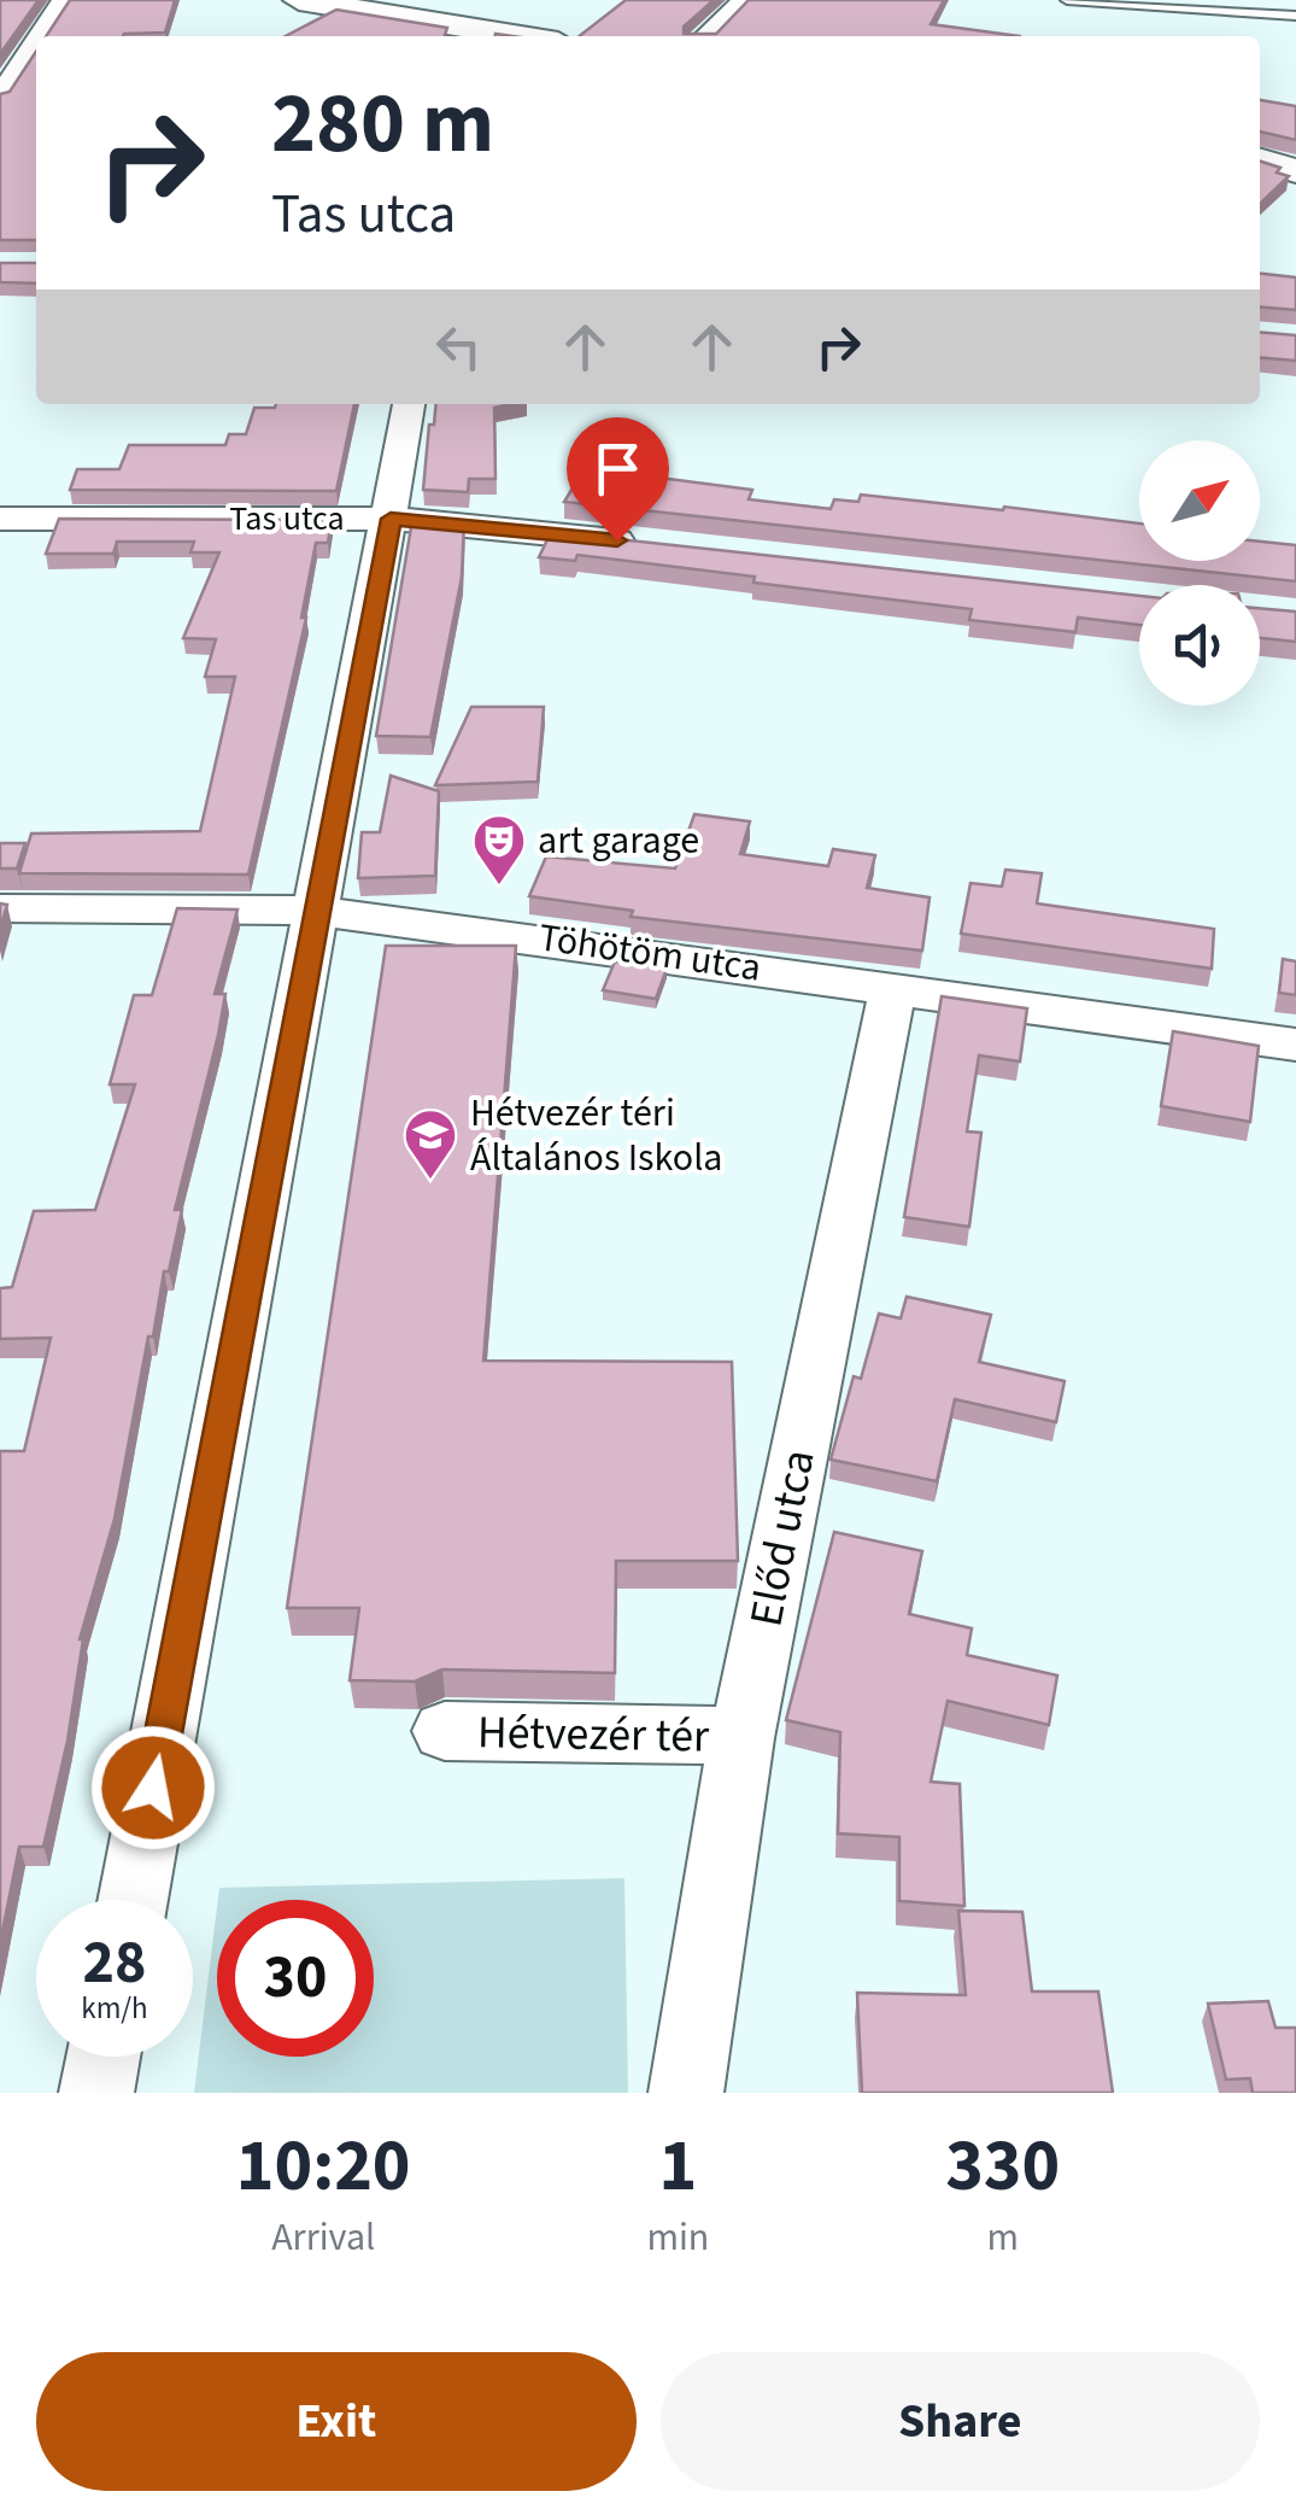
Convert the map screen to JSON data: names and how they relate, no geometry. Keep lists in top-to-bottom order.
{
  "streets": {
    "street": [
      "Tas utca",
      "Töhötöm utca",
      "Előd utca",
      "Hétvezér tér"
    ]
  },
  "crossings": [
    ["Töhötöm utca", "Előd utca"],
    ["Előd utca", "Hétvezér tér"]
  ],
  "places": {
    "theatre": ["art garage"],
    "school or university": ["Hétvezér téri Általános Iskola"]
  },
  "north": "top right",
  "page": {
    "turn": ["280 m", "Tas utca"],
    "speed": "28 km/h",
    "limit": "30",
    "eta": [
      "10:20",
      "Arrival",
      "1",
      "min",
      "330",
      "m"
    ],
    "buttons": ["Exit", "Share"]
  }
}
